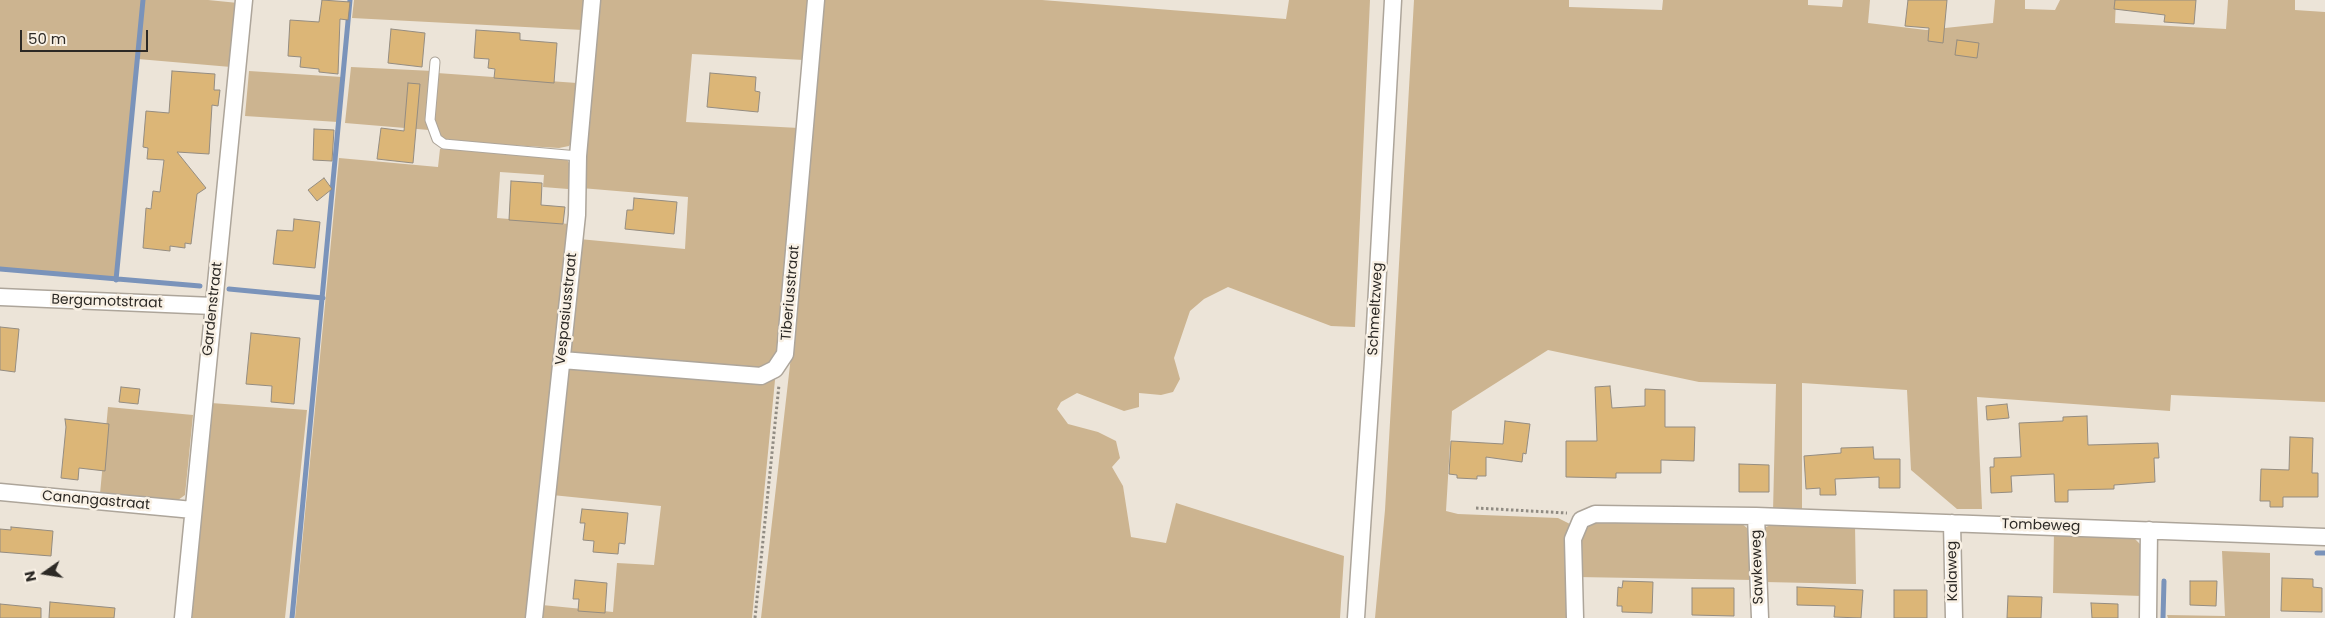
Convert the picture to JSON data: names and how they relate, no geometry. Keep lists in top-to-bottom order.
{
  "streets": {
    "street": [
      "Tiberiusstraat",
      "Bergamotstraat",
      "Gardenstraat",
      "Vespasiusstraat",
      "Schmeltzweg",
      "Canangastraat",
      "Tombeweg",
      "Sawkeweg",
      "Kalaweg"
    ]
  },
  "crossings": [
    ["Bergamotstraat", "Gardenstraat"],
    ["Gardenstraat", "Canangastraat"],
    ["Tombeweg", "Sawkeweg"],
    ["Tombeweg", "Kalaweg"]
  ],
  "scale_bar": "50 m",
  "north": "left"
}
